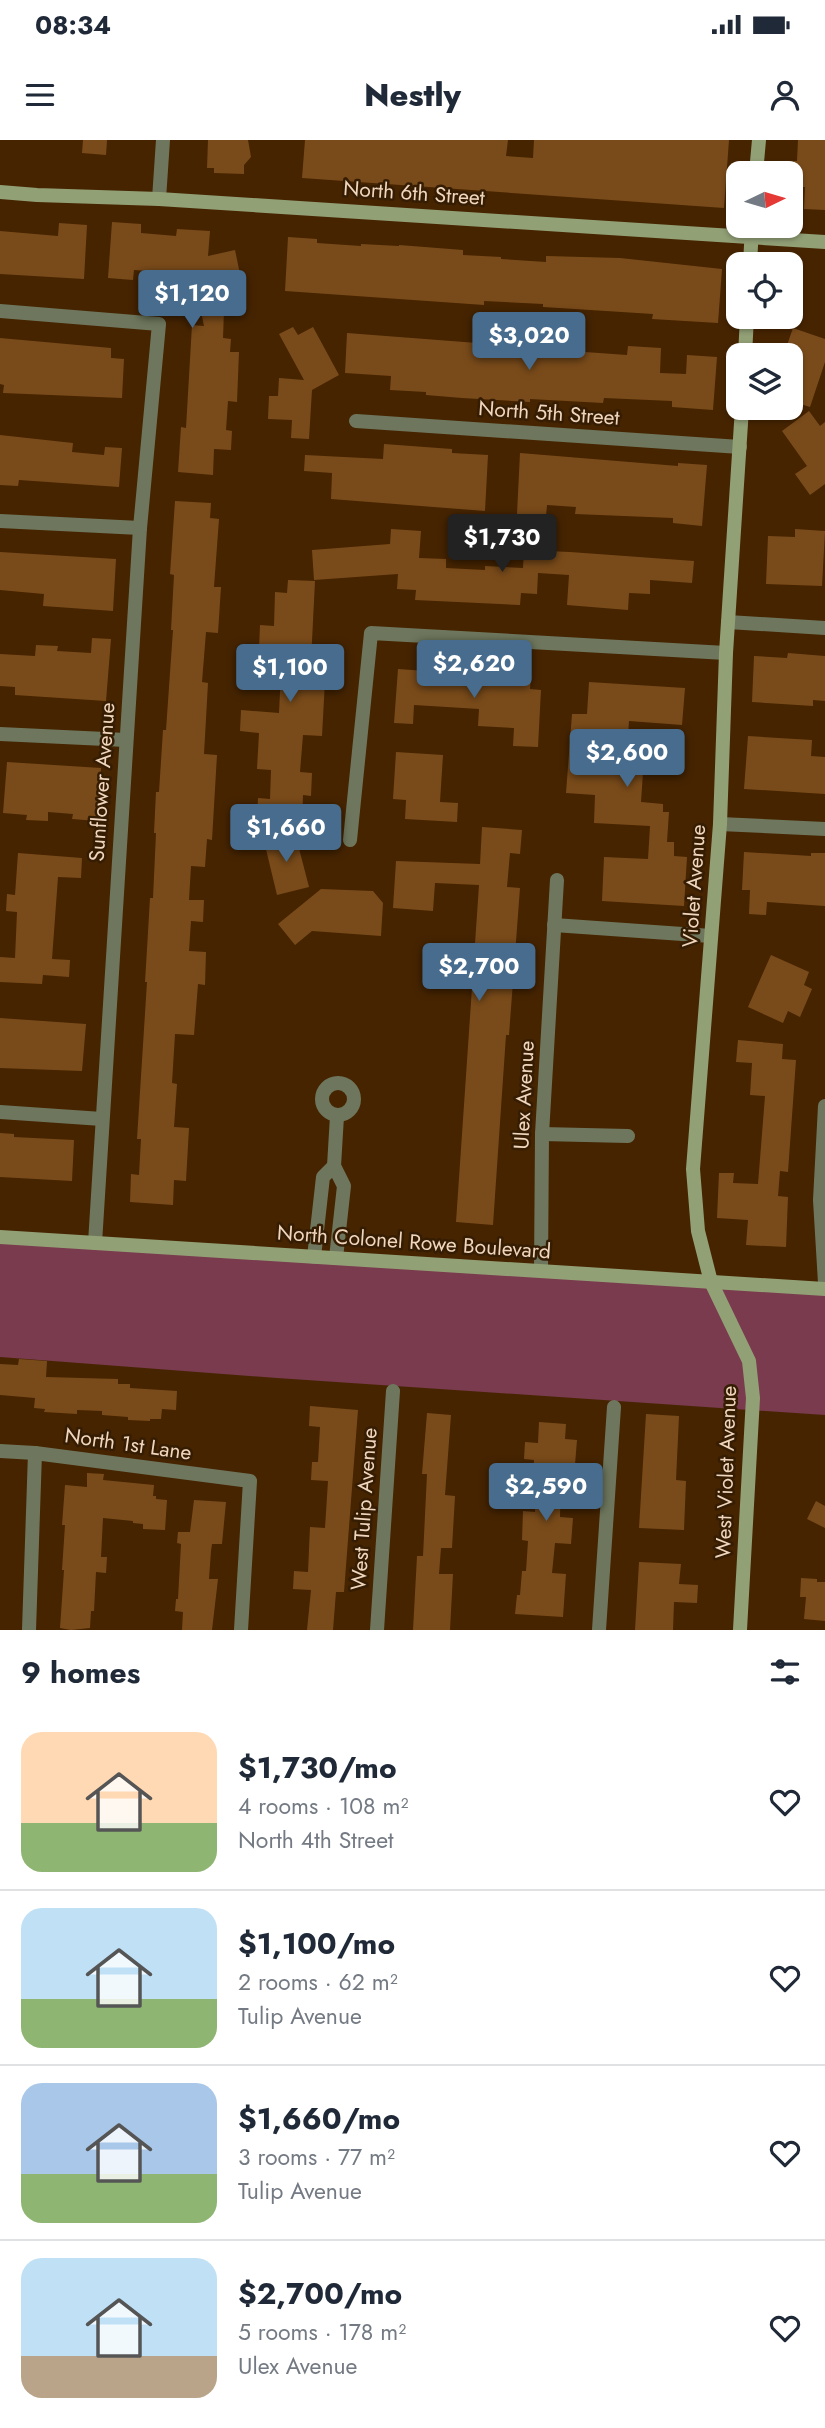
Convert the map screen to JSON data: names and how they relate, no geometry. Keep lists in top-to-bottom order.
{
  "streets": {
    "street": [
      "North 6th Street",
      "North 5th Street",
      "Sunflower Avenue",
      "Violet Avenue",
      "Ulex Avenue",
      "North Colonel Rowe Boulevard",
      "North 1st Lane",
      "West Violet Avenue",
      "West Tulip Avenue"
    ]
  },
  "crossings": [
    ["North 5th Street", "Violet Avenue"],
    ["Sunflower Avenue", "North Colonel Rowe Boulevard"],
    ["Violet Avenue", "North Colonel Rowe Boulevard"],
    ["Violet Avenue", "West Violet Avenue"],
    ["Ulex Avenue", "North Colonel Rowe Boulevard"],
    ["North Colonel Rowe Boulevard", "West Violet Avenue"]
  ],
  "north": "right",
  "page": {
    "status": "08:34",
    "header": "Nestly",
    "price": [
      "$1,120",
      "$3,020",
      "$1,730",
      "$2,620",
      "$1,100",
      "$2,600",
      "$1,660",
      "$2,700",
      "$2,590"
    ],
    "heading": "9 homes",
    "list": [
      {
        "name": "$1,730/mo",
        "note": "4 rooms · 108 m² · North 4th Street"
      },
      {
        "name": "$1,100/mo",
        "note": "2 rooms · 62 m² · Tulip Avenue"
      },
      {
        "name": "$1,660/mo",
        "note": "3 rooms · 77 m² · Tulip Avenue"
      },
      {
        "name": "$2,700/mo",
        "note": "5 rooms · 178 m² · Ulex Avenue"
      }
    ]
  }
}
